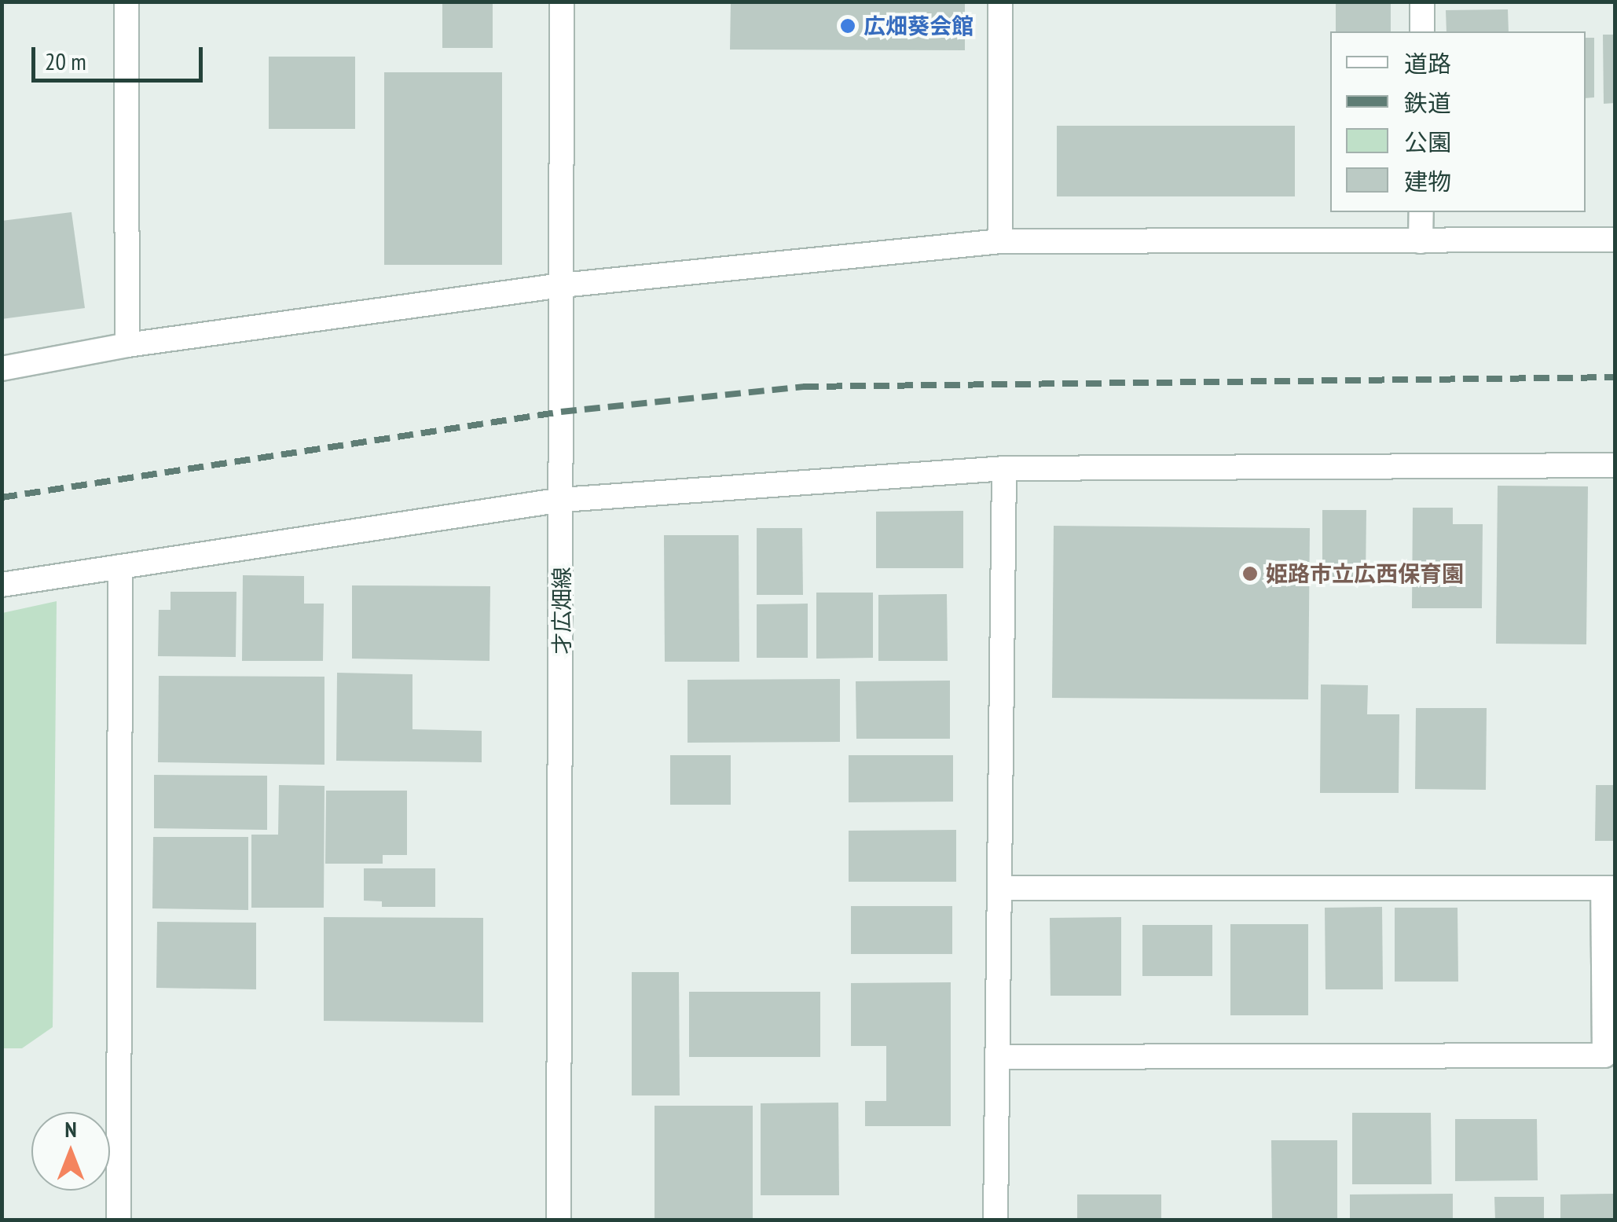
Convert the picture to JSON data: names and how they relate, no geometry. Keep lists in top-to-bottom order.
{
  "streets": {
    "street": ["才広畑線"]
  },
  "places": ["広畑葵会館", "姫路市立広西保育園"],
  "legend": [
    "道路",
    "鉄道",
    "公園",
    "建物"
  ],
  "scale_bar": "20 m",
  "north": "top"
}
